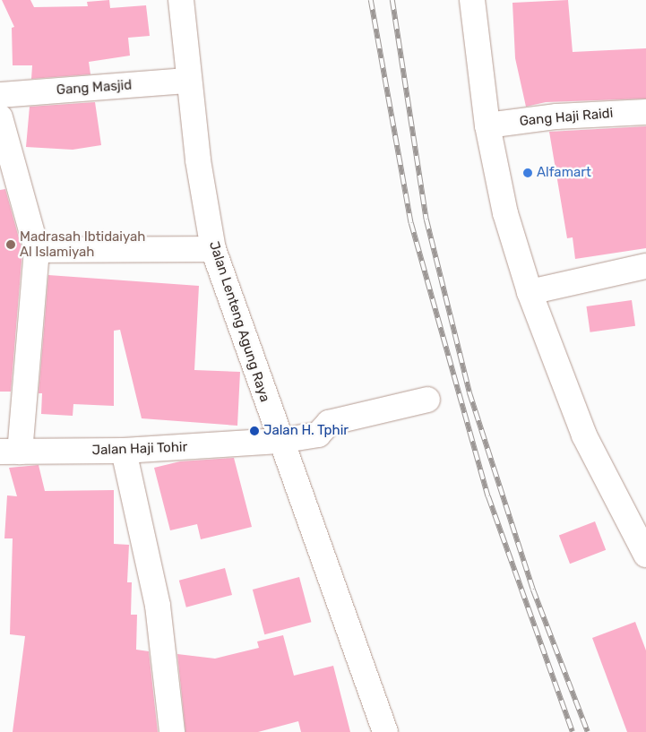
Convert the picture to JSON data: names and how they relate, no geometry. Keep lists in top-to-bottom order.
{
  "streets": {
    "street": [
      "Gang Masjid",
      "Gang Haji Raidi",
      "Jalan Lenteng Agung Raya",
      "Jalan Haji Tohir"
    ]
  },
  "crossings": [
    ["Gang Masjid", "Jalan Lenteng Agung Raya"],
    ["Jalan Lenteng Agung Raya", "Jalan Haji Tohir"]
  ],
  "places": ["Alfamart", "Madrasah Ibtidaiyah Al Islamiyah", "Jalan H. Tphir"]
}
